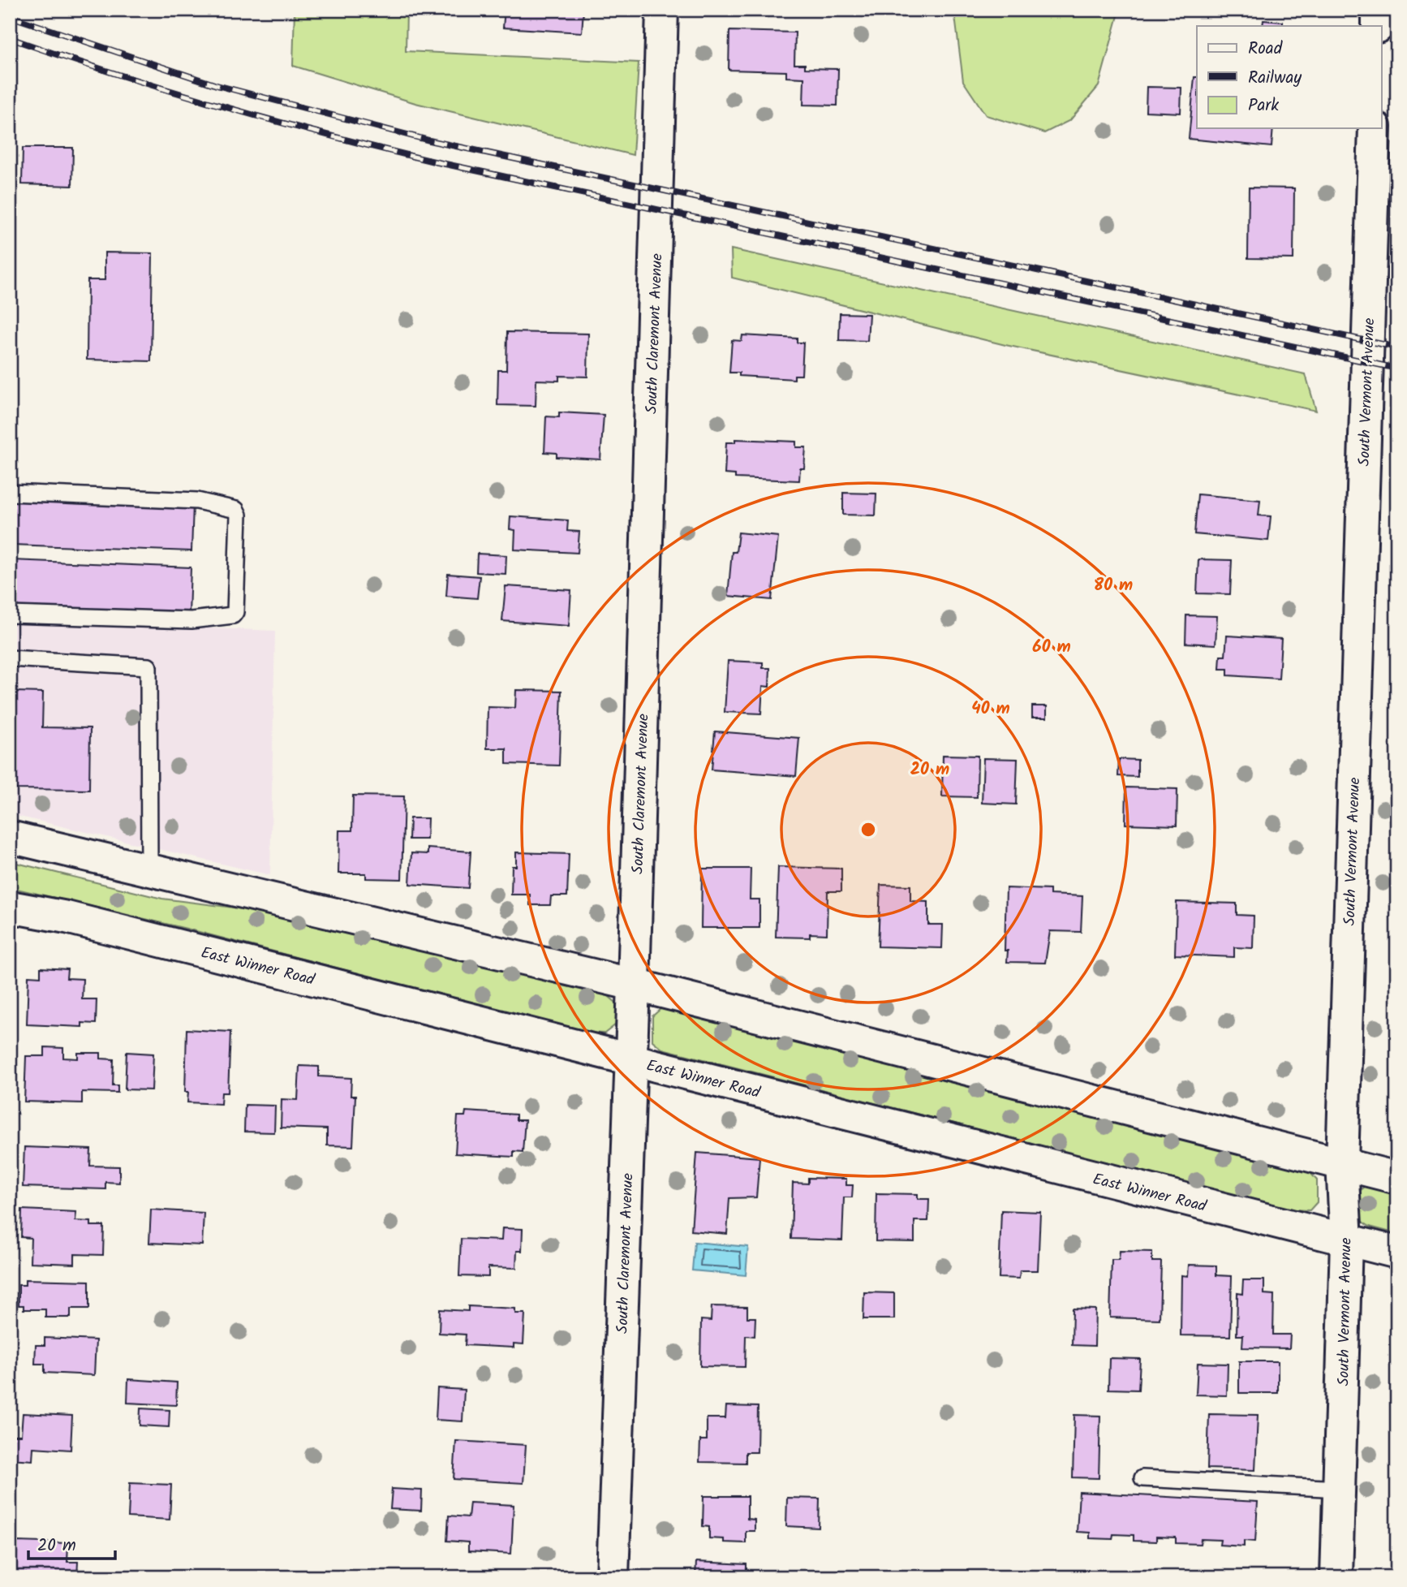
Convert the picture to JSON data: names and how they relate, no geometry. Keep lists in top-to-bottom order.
{
  "streets": {
    "street": ["South Claremont Avenue", "South Vermont Avenue", "East Winner Road"]
  },
  "crossings": [
    ["South Claremont Avenue", "East Winner Road"],
    ["South Vermont Avenue", "East Winner Road"]
  ],
  "legend": ["Road", "Railway", "Park"],
  "scale_bar": "20 m",
  "rings": [
    "80 m",
    "60 m",
    "40 m",
    "20 m"
  ]
}
